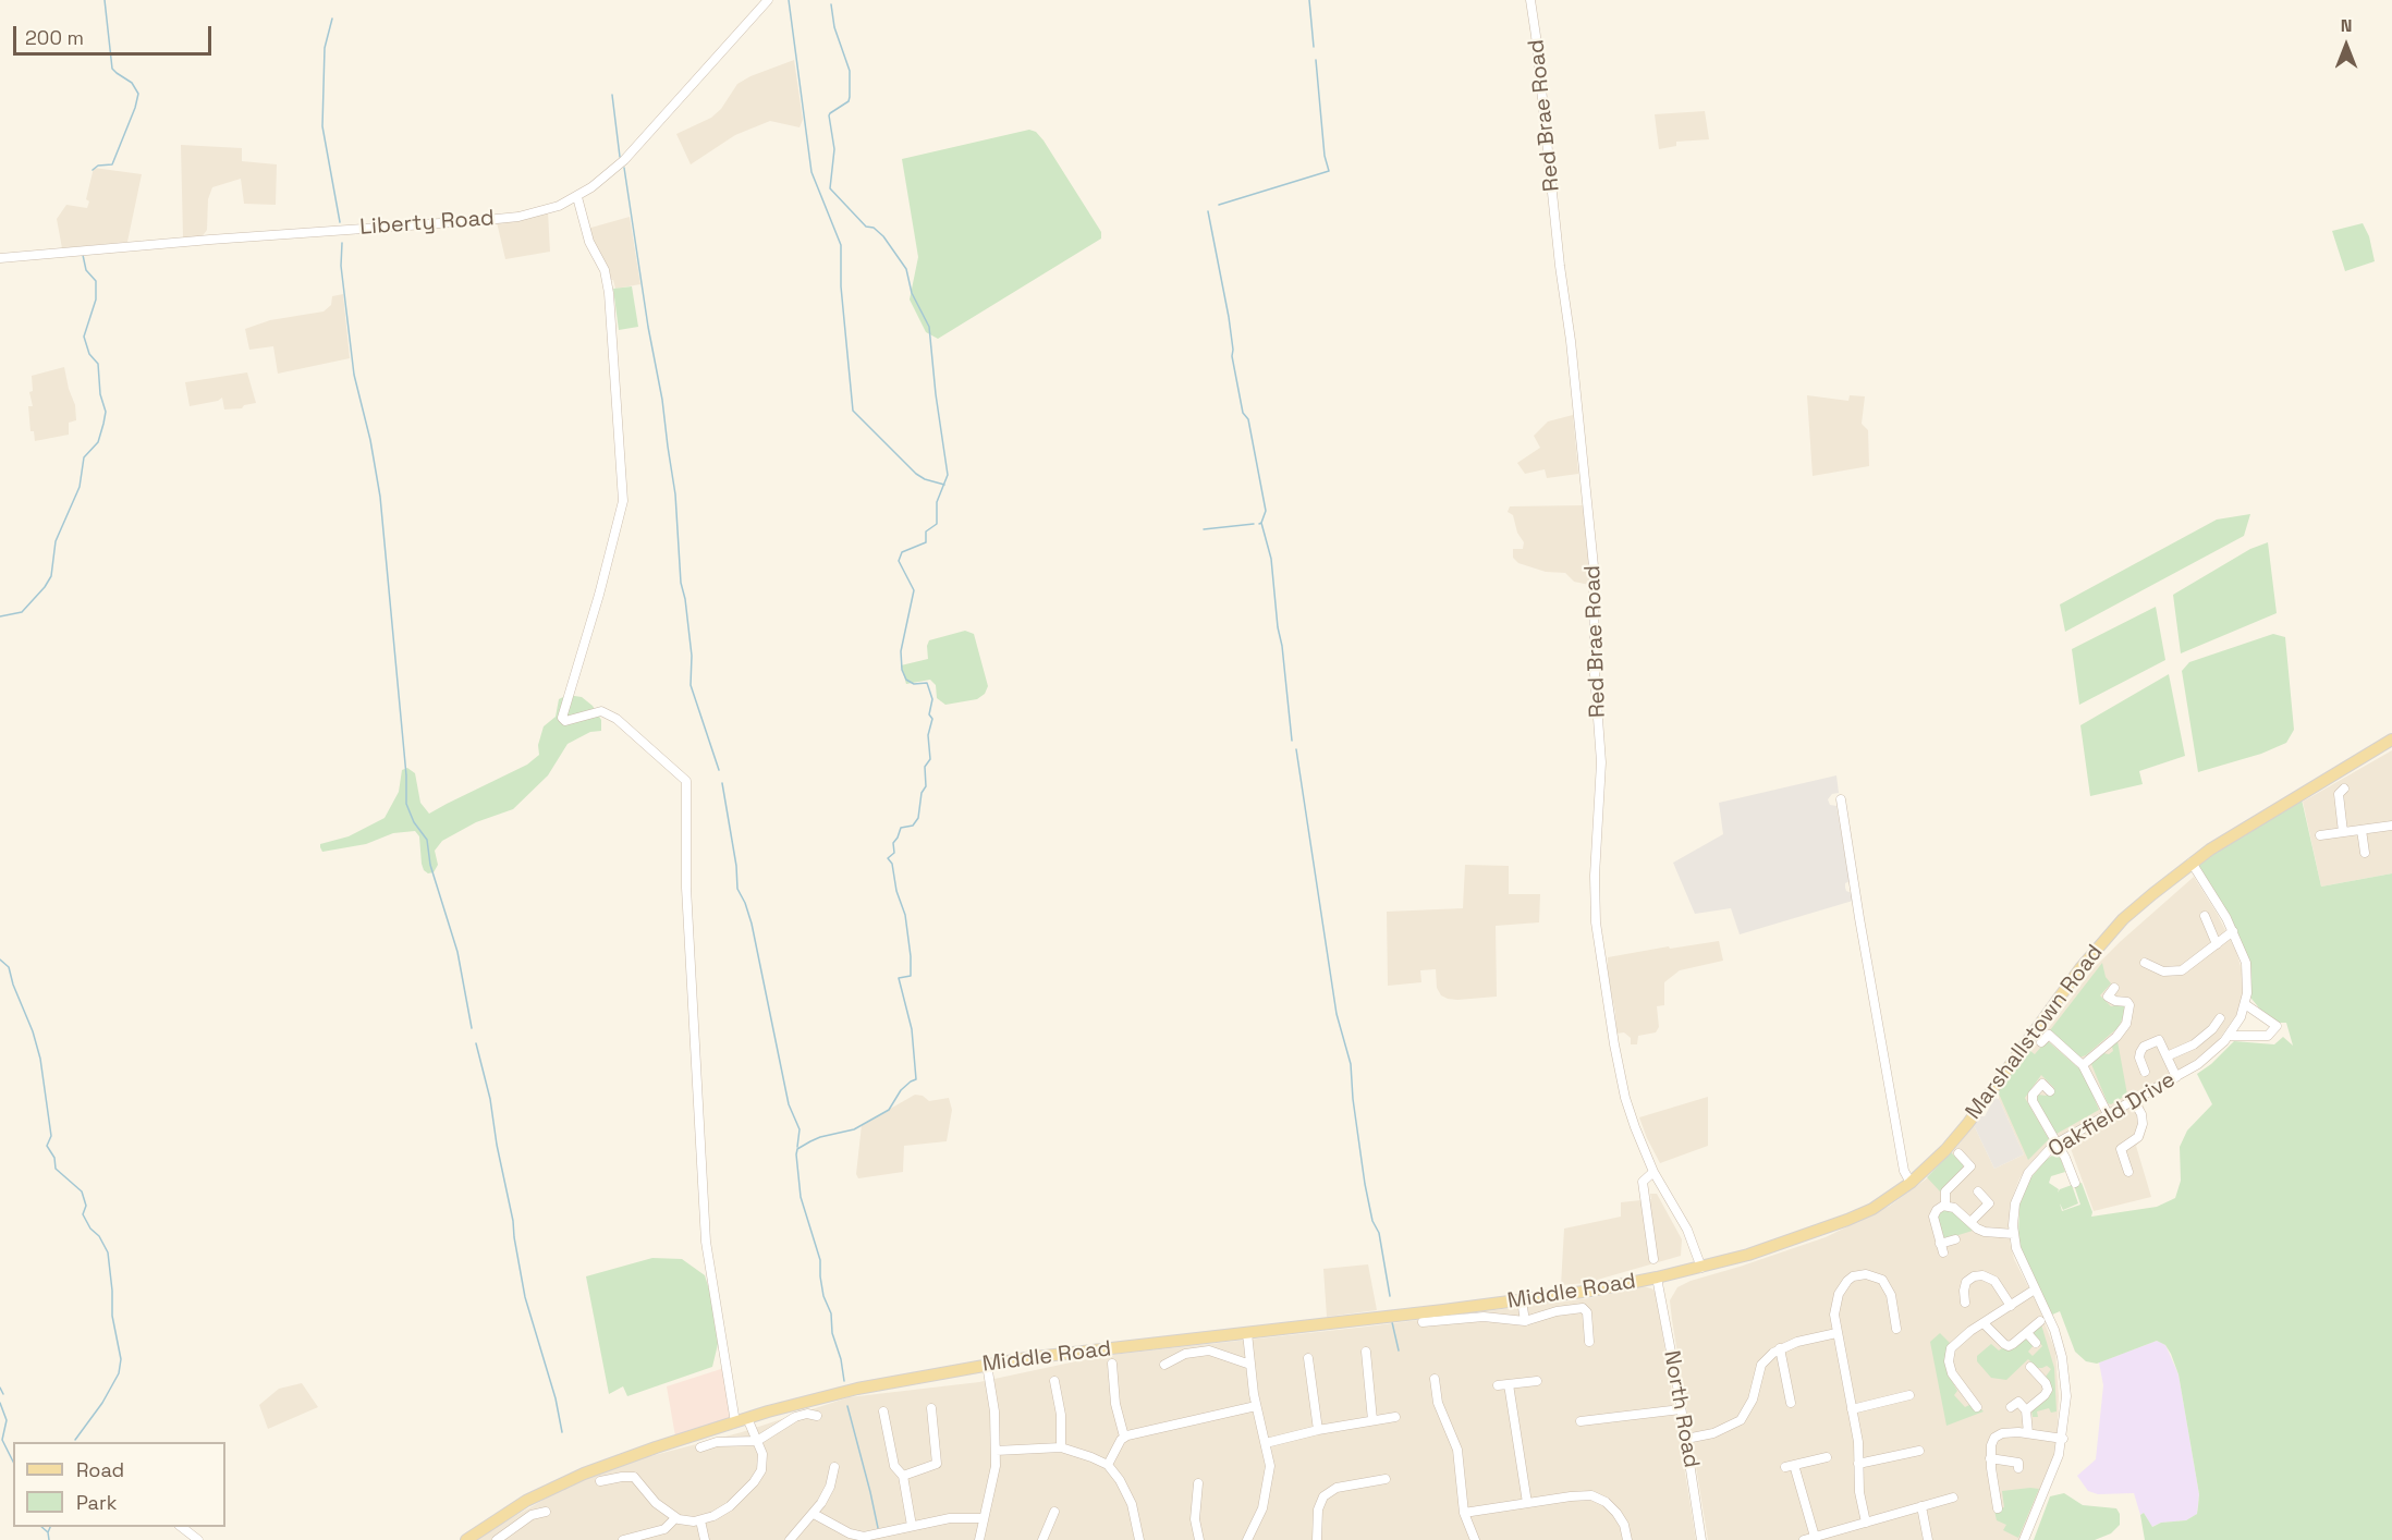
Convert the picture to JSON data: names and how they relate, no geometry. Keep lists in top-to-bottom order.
{
  "streets": {
    "main road": ["Marshallstown Road", "Middle Road"],
    "street": [
      "Red Brae Road",
      "Liberty Road",
      "Oakfield Drive",
      "North Road"
    ]
  },
  "crossings": [
    ["Red Brae Road", "Marshallstown Road"],
    ["Marshallstown Road", "Oakfield Drive"],
    ["Marshallstown Road", "Middle Road"],
    ["Marshallstown Road", "North Road"],
    ["Middle Road", "North Road"]
  ],
  "legend": ["Road", "Park"],
  "scale_bar": "200 m",
  "north": "top"
}
